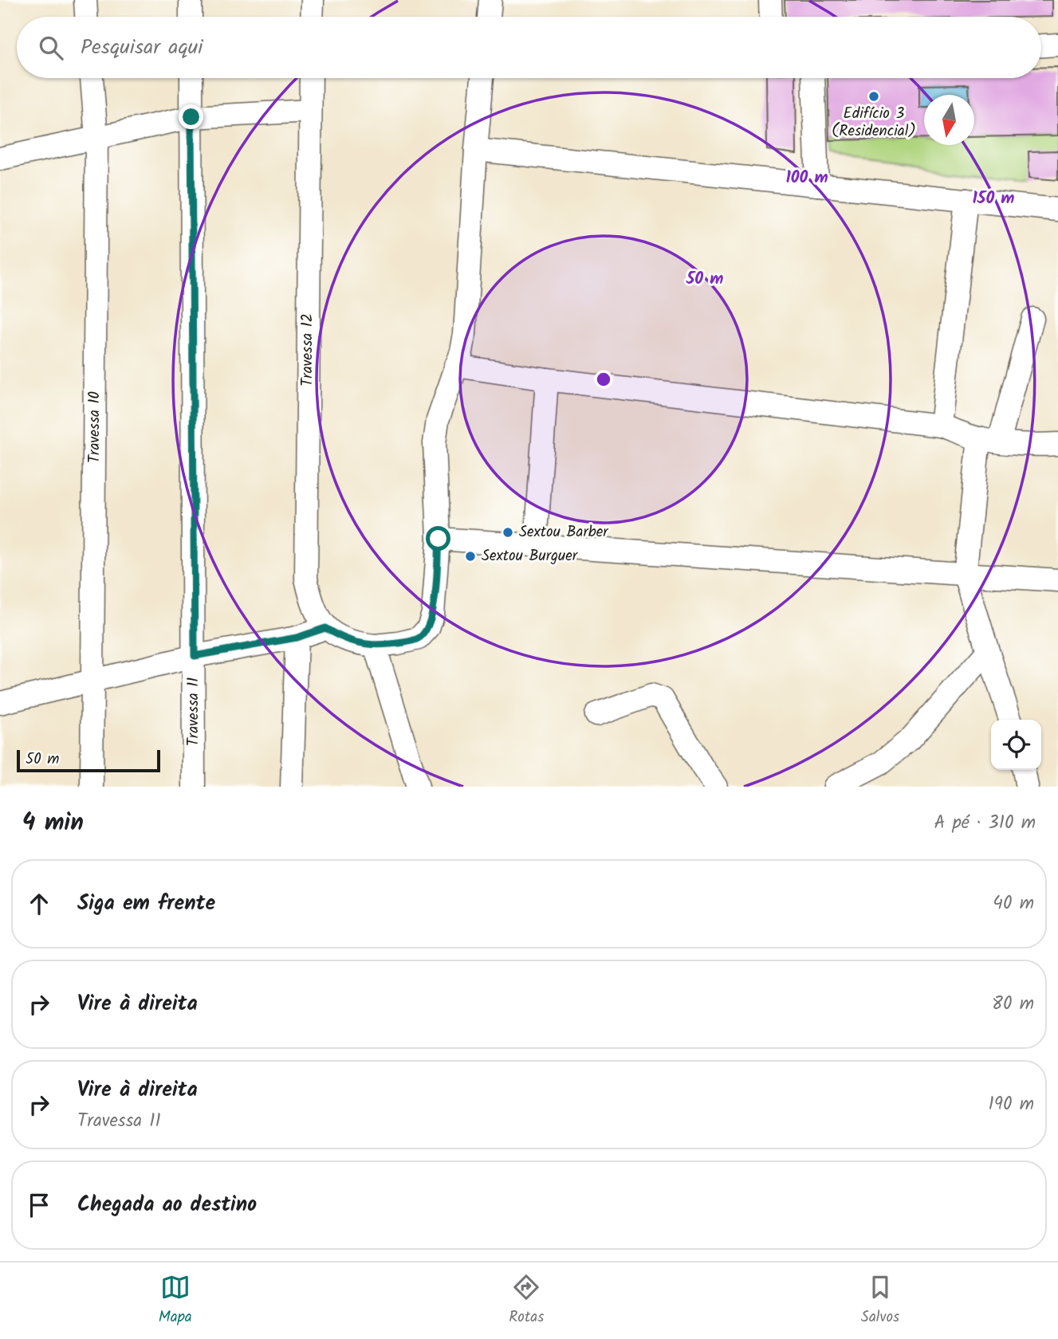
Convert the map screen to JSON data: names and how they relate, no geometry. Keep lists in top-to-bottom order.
{
  "streets": {
    "street": ["Travessa 12", "Travessa 10", "Travessa 11"]
  },
  "places": ["Edifício 3 (Residencial)", "Sextou Barber", "Sextou Burguer"],
  "scale_bar": "50 m",
  "north": "bottom",
  "page": {
    "search": "Pesquisar aqui",
    "scale": "50 m",
    "heading": ["4 min", "A pé · 310 m"],
    "list": [
      ["Siga em frente", "40 m"],
      ["Vire à direita", "80 m"],
      ["Vire à direita", "Travessa 11", "190 m"],
      "Chegada ao destino"
    ],
    "nav": ["Mapa", "Rotas", "Salvos"]
  },
  "rings": ["100 m", "150 m", "50 m"]
}
